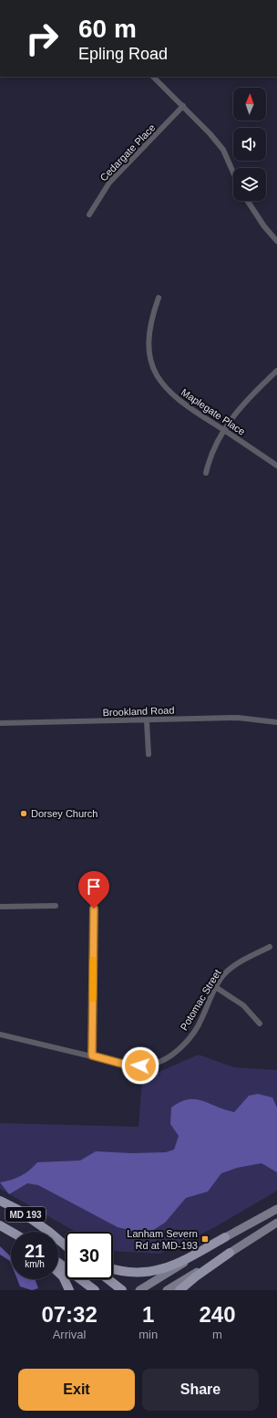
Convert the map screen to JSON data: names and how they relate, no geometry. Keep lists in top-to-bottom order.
{
  "streets": {
    "main road": ["MD 193"],
    "street": [
      "Cedargate Place",
      "Maplegate Place",
      "Brookland Road",
      "Potomac Street"
    ]
  },
  "places": {
    "other": ["Dorsey Church"],
    "transit": ["Lanham Severn Rd at MD-193"]
  },
  "north": "top",
  "page": {
    "turn": ["60 m", "Epling Road"],
    "speed": "21 km/h",
    "limit": "30",
    "eta": [
      "07:32",
      "Arrival",
      "1",
      "min",
      "240",
      "m"
    ],
    "buttons": ["Exit", "Share"]
  }
}
